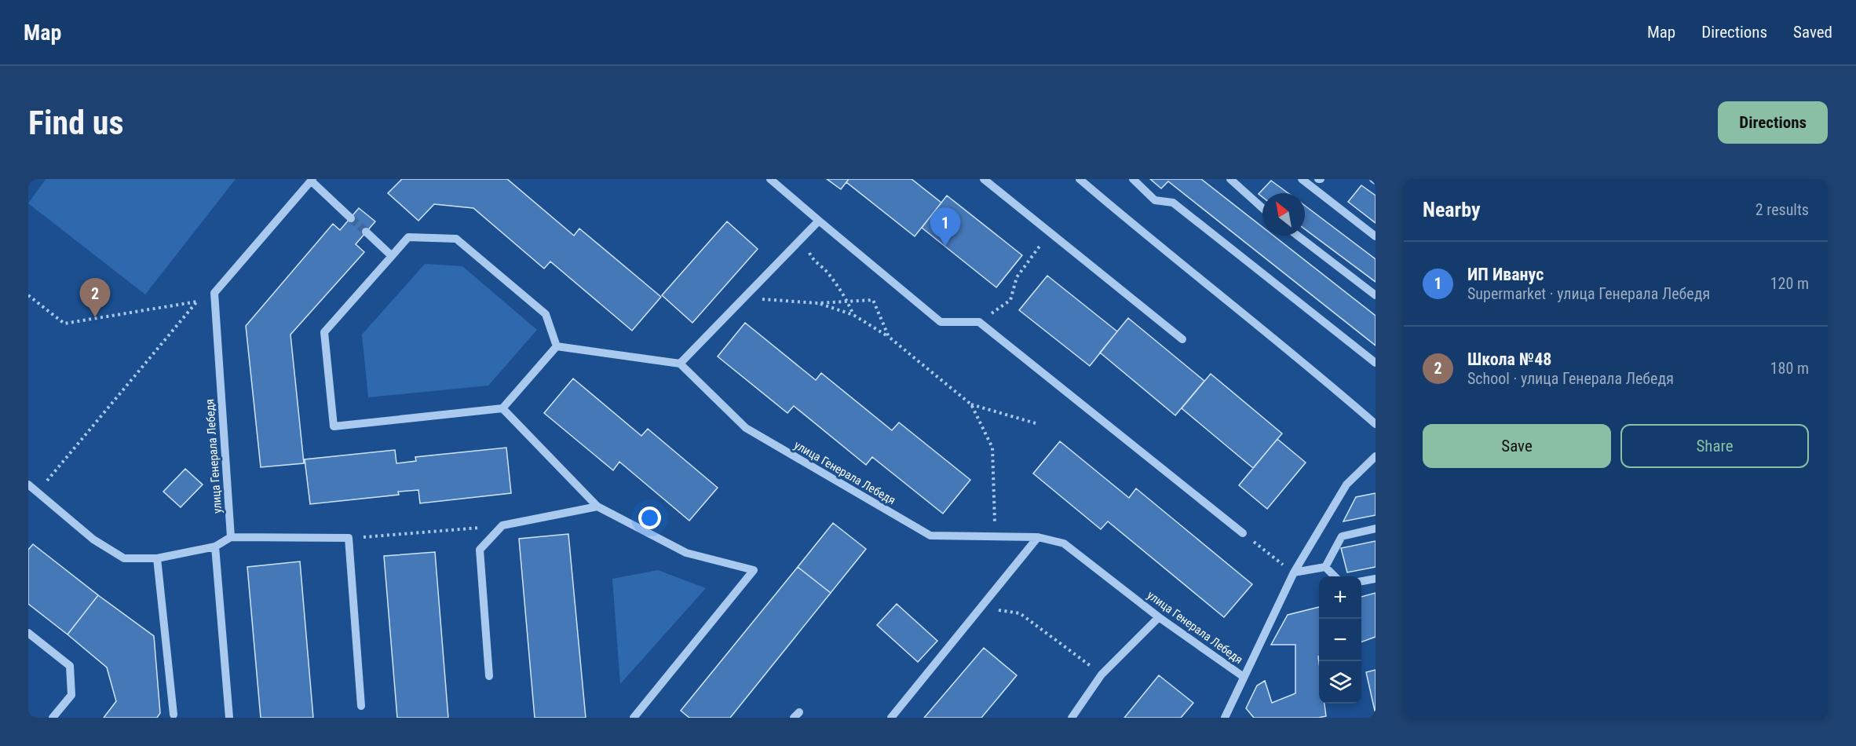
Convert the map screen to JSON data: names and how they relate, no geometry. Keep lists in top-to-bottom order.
{
  "streets": {
    "street": ["улица Генерала Лебедя"]
  },
  "north": "top left",
  "page": {
    "header": "Map",
    "nav": ["Map", "Directions", "Saved"],
    "buttons": [
      "Directions",
      ["Save", "Share"]
    ],
    "title": "Find us",
    "heading": ["Nearby", "2 results"],
    "pins": ["1", "2"],
    "list": [
      {
        "mark": "1",
        "name": "ИП Иванус",
        "note": "Supermarket · улица Генерала Лебедя",
        "value": "120 m"
      },
      {
        "mark": "2",
        "name": "Школа №48",
        "note": "School · улица Генерала Лебедя",
        "value": "180 m"
      }
    ],
    "map_buttons": ["+", "−"]
  }
}
